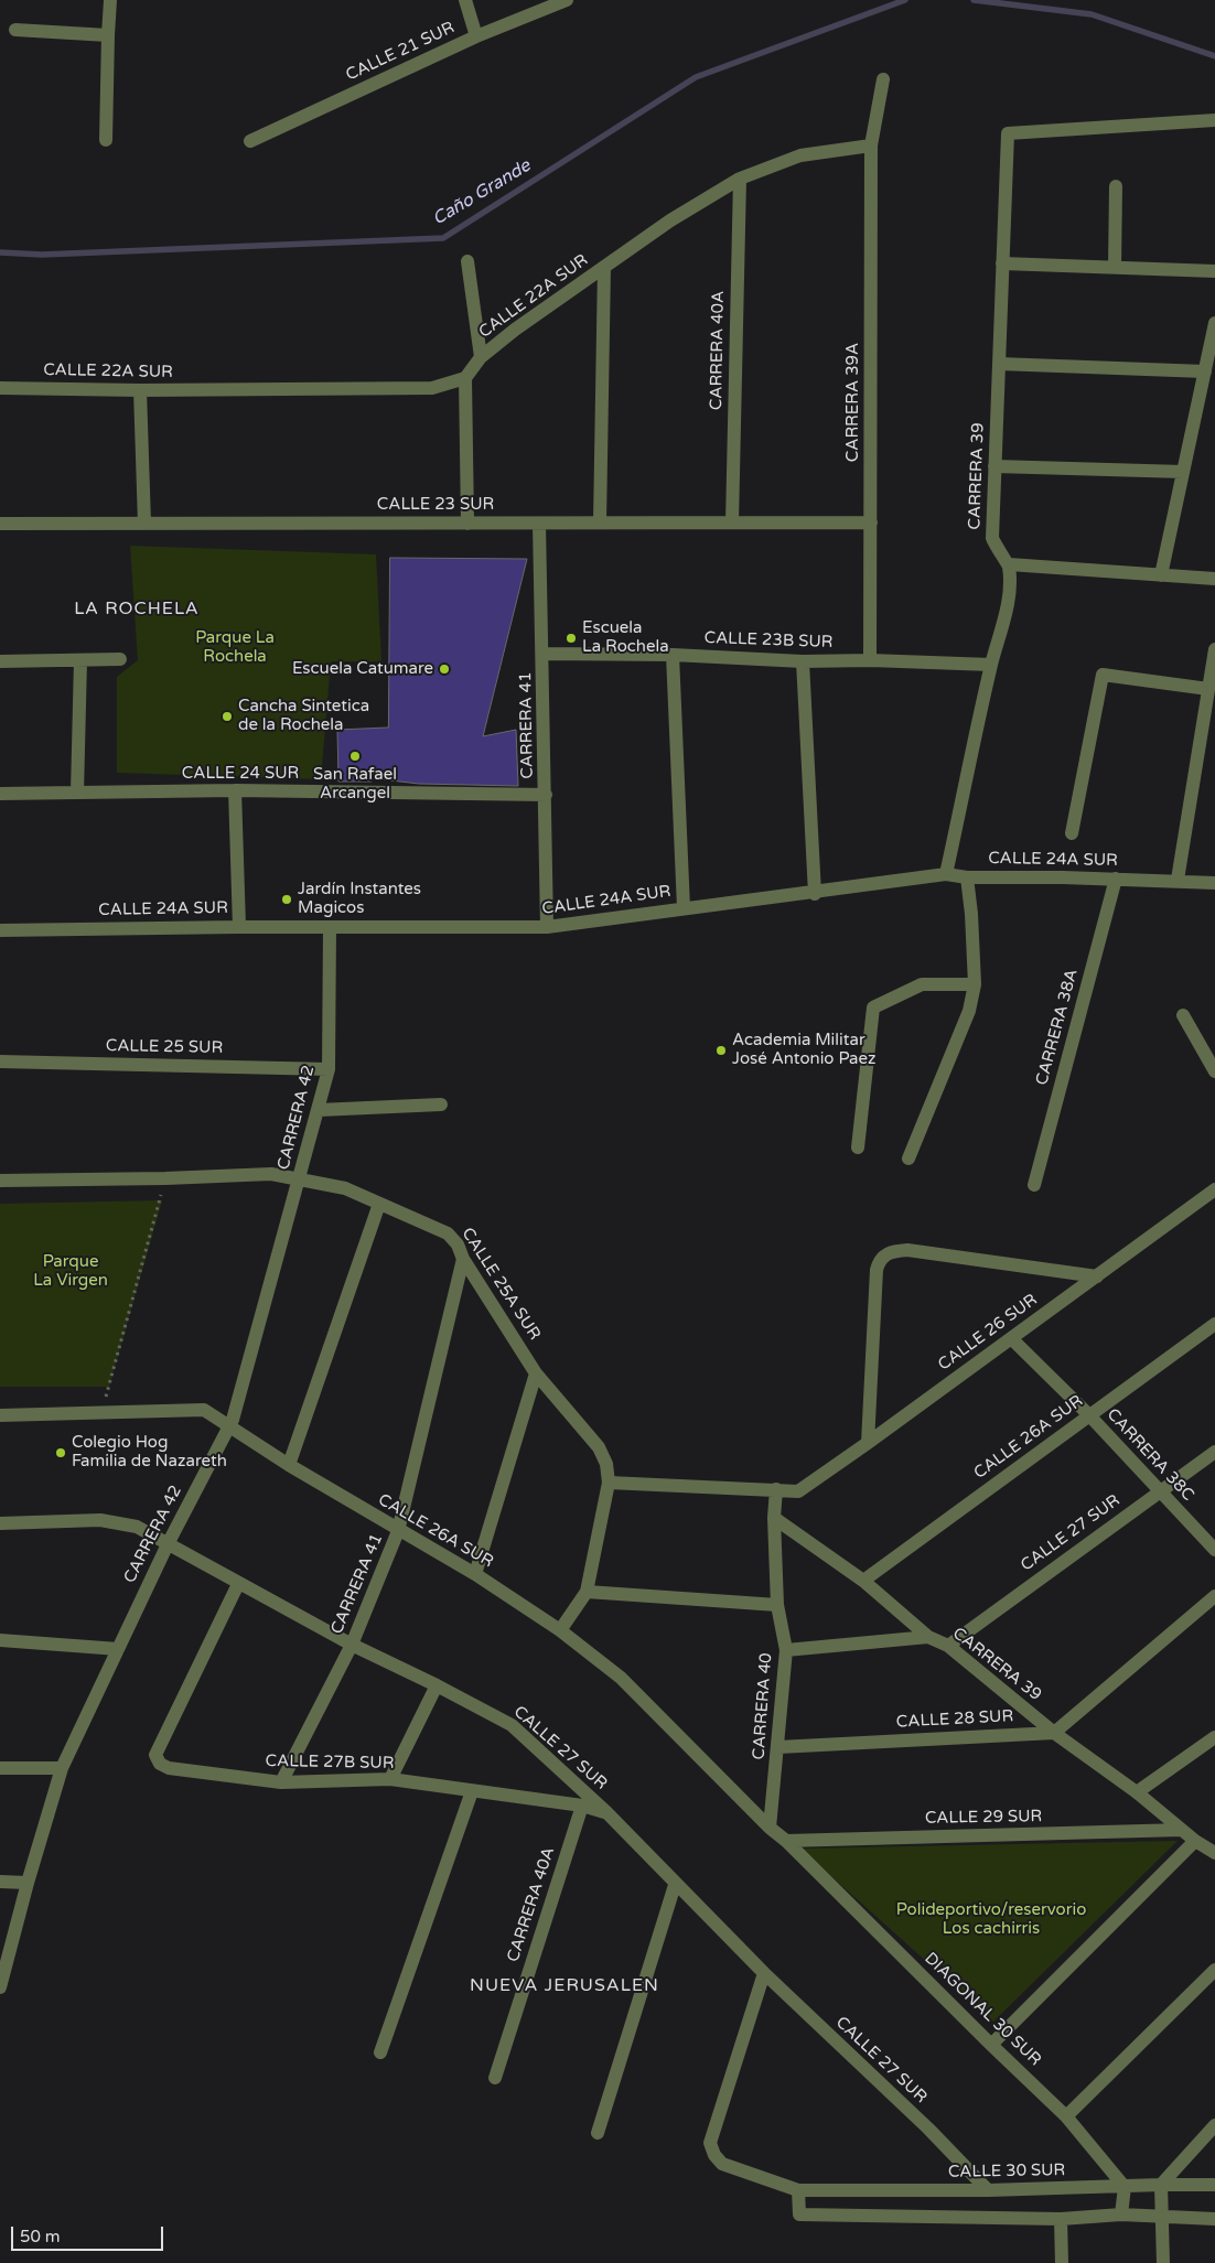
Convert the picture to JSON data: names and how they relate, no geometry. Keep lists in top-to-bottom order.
{
  "streets": {
    "street": [
      "CALLE 21 SUR",
      "CALLE 22A SUR",
      "CARRERA 40A",
      "CARRERA 39A",
      "CARRERA 39",
      "CALLE 23 SUR",
      "CALLE 23B SUR",
      "CARRERA 41",
      "CALLE 24 SUR",
      "CALLE 24A SUR",
      "CARRERA 38A",
      "CALLE 25 SUR",
      "CARRERA 42",
      "CALLE 25A SUR",
      "CALLE 26 SUR",
      "CALLE 26A SUR",
      "CARRERA 38C",
      "CALLE 27 SUR",
      "CARRERA 40",
      "CALLE 28 SUR",
      "CALLE 27B SUR",
      "CALLE 29 SUR",
      "DIAGONAL 30 SUR",
      "CALLE 30 SUR"
    ]
  },
  "crossings": [
    ["CALLE 22A SUR", "CARRERA 40A"],
    ["CALLE 22A SUR", "CARRERA 39A"],
    ["CARRERA 40A", "CALLE 23 SUR"],
    ["CARRERA 40A", "CALLE 27B SUR"],
    ["CARRERA 39A", "CALLE 23 SUR"],
    ["CARRERA 39A", "CALLE 23B SUR"],
    ["CARRERA 39", "CALLE 26A SUR"],
    ["CARRERA 39", "CALLE 27 SUR"],
    ["CARRERA 39", "CARRERA 40"],
    ["CARRERA 39", "CALLE 28 SUR"],
    ["CARRERA 39", "CALLE 29 SUR"],
    ["CALLE 23 SUR", "CARRERA 41"],
    ["CALLE 23B SUR", "CARRERA 41"],
    ["CARRERA 41", "CALLE 24 SUR"],
    ["CARRERA 41", "CALLE 24A SUR"],
    ["CARRERA 41", "CALLE 25A SUR"],
    ["CARRERA 41", "CALLE 26A SUR"],
    ["CARRERA 41", "CALLE 27 SUR"],
    ["CARRERA 41", "CALLE 27B SUR"],
    ["CALLE 24A SUR", "CARRERA 38A"],
    ["CALLE 24A SUR", "CARRERA 42"],
    ["CALLE 25 SUR", "CARRERA 42"],
    ["CARRERA 42", "CALLE 25A SUR"],
    ["CARRERA 42", "CALLE 26A SUR"],
    ["CARRERA 42", "CALLE 27 SUR"],
    ["CALLE 26 SUR", "CARRERA 38C"],
    ["CALLE 26 SUR", "CARRERA 40"],
    ["CALLE 26A SUR", "CARRERA 38C"],
    ["CALLE 26A SUR", "CARRERA 40"],
    ["CALLE 26A SUR", "CALLE 29 SUR"],
    ["CALLE 26A SUR", "DIAGONAL 30 SUR"],
    ["CARRERA 38C", "CALLE 27 SUR"],
    ["CALLE 27 SUR", "CALLE 27B SUR"],
    ["CALLE 27 SUR", "CALLE 30 SUR"],
    ["CARRERA 40", "CALLE 28 SUR"],
    ["CALLE 29 SUR", "DIAGONAL 30 SUR"],
    ["DIAGONAL 30 SUR", "CALLE 30 SUR"]
  ],
  "districts": ["LA ROCHELA", "NUEVA JERUSALEN"],
  "water": ["Caño Grande"],
  "parks": ["Parque La Rochela", "Parque La Virgen", "Polideportivo/reservorio Los cachirris"],
  "places": [
    "Escuela La Rochela",
    "Escuela Catumare",
    "Cancha Sintetica de la Rochela",
    "San Rafael Arcangel",
    "Jardín Instantes Magicos",
    "Academia Militar José Antonio Paez",
    "Colegio Hog Familia de Nazareth"
  ],
  "scale_bar": "50 m"
}
